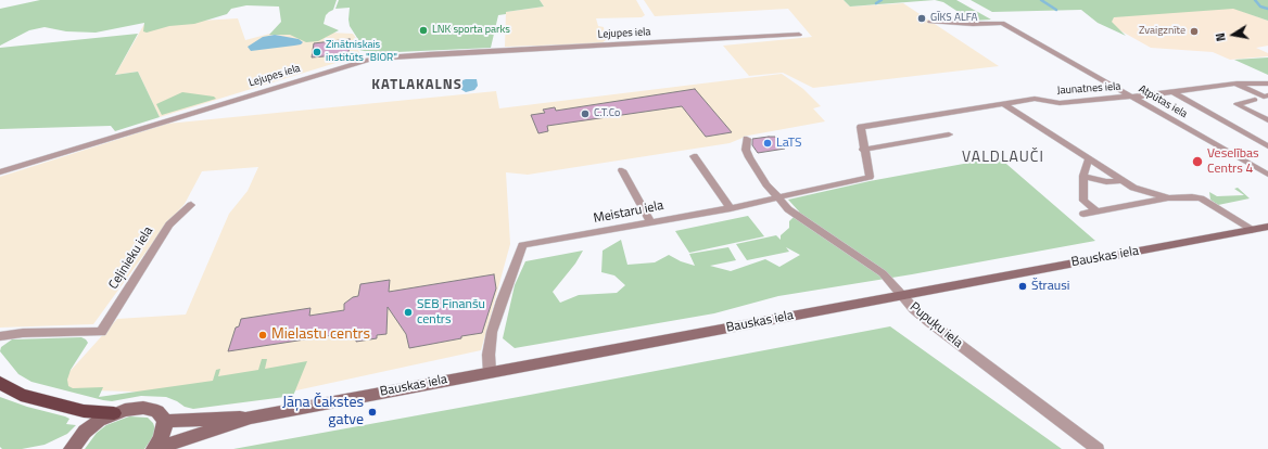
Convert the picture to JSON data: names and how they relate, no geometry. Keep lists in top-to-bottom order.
{
  "streets": {
    "main road": ["Bauskas iela"],
    "street": [
      "Lejupes iela",
      "Jaunatnes iela",
      "Atpūtas iela",
      "Meistaru iela",
      "Ceļinieku iela",
      "Pupuķu iela"
    ]
  },
  "crossings": [
    ["Jaunatnes iela", "Atpūtas iela"],
    ["Jaunatnes iela", "Meistaru iela"],
    ["Meistaru iela", "Bauskas iela"],
    ["Meistaru iela", "Pupuķu iela"],
    ["Bauskas iela", "Pupuķu iela"]
  ],
  "districts": ["KATLAKALNS", "VALDLAUČI"],
  "places": [
    "GĪKS ALFA",
    "LNK sporta parks",
    "Zvaigznīte",
    "Zinātniskais institūts \"BIOR\"",
    "C.T.Co",
    "LaTS",
    "Veselības Centrs 4",
    "Štrausi",
    "SEB Finanšu centrs",
    "Mielastu centrs",
    "Jāņa Čakstes gatve"
  ],
  "north": "left"
}
